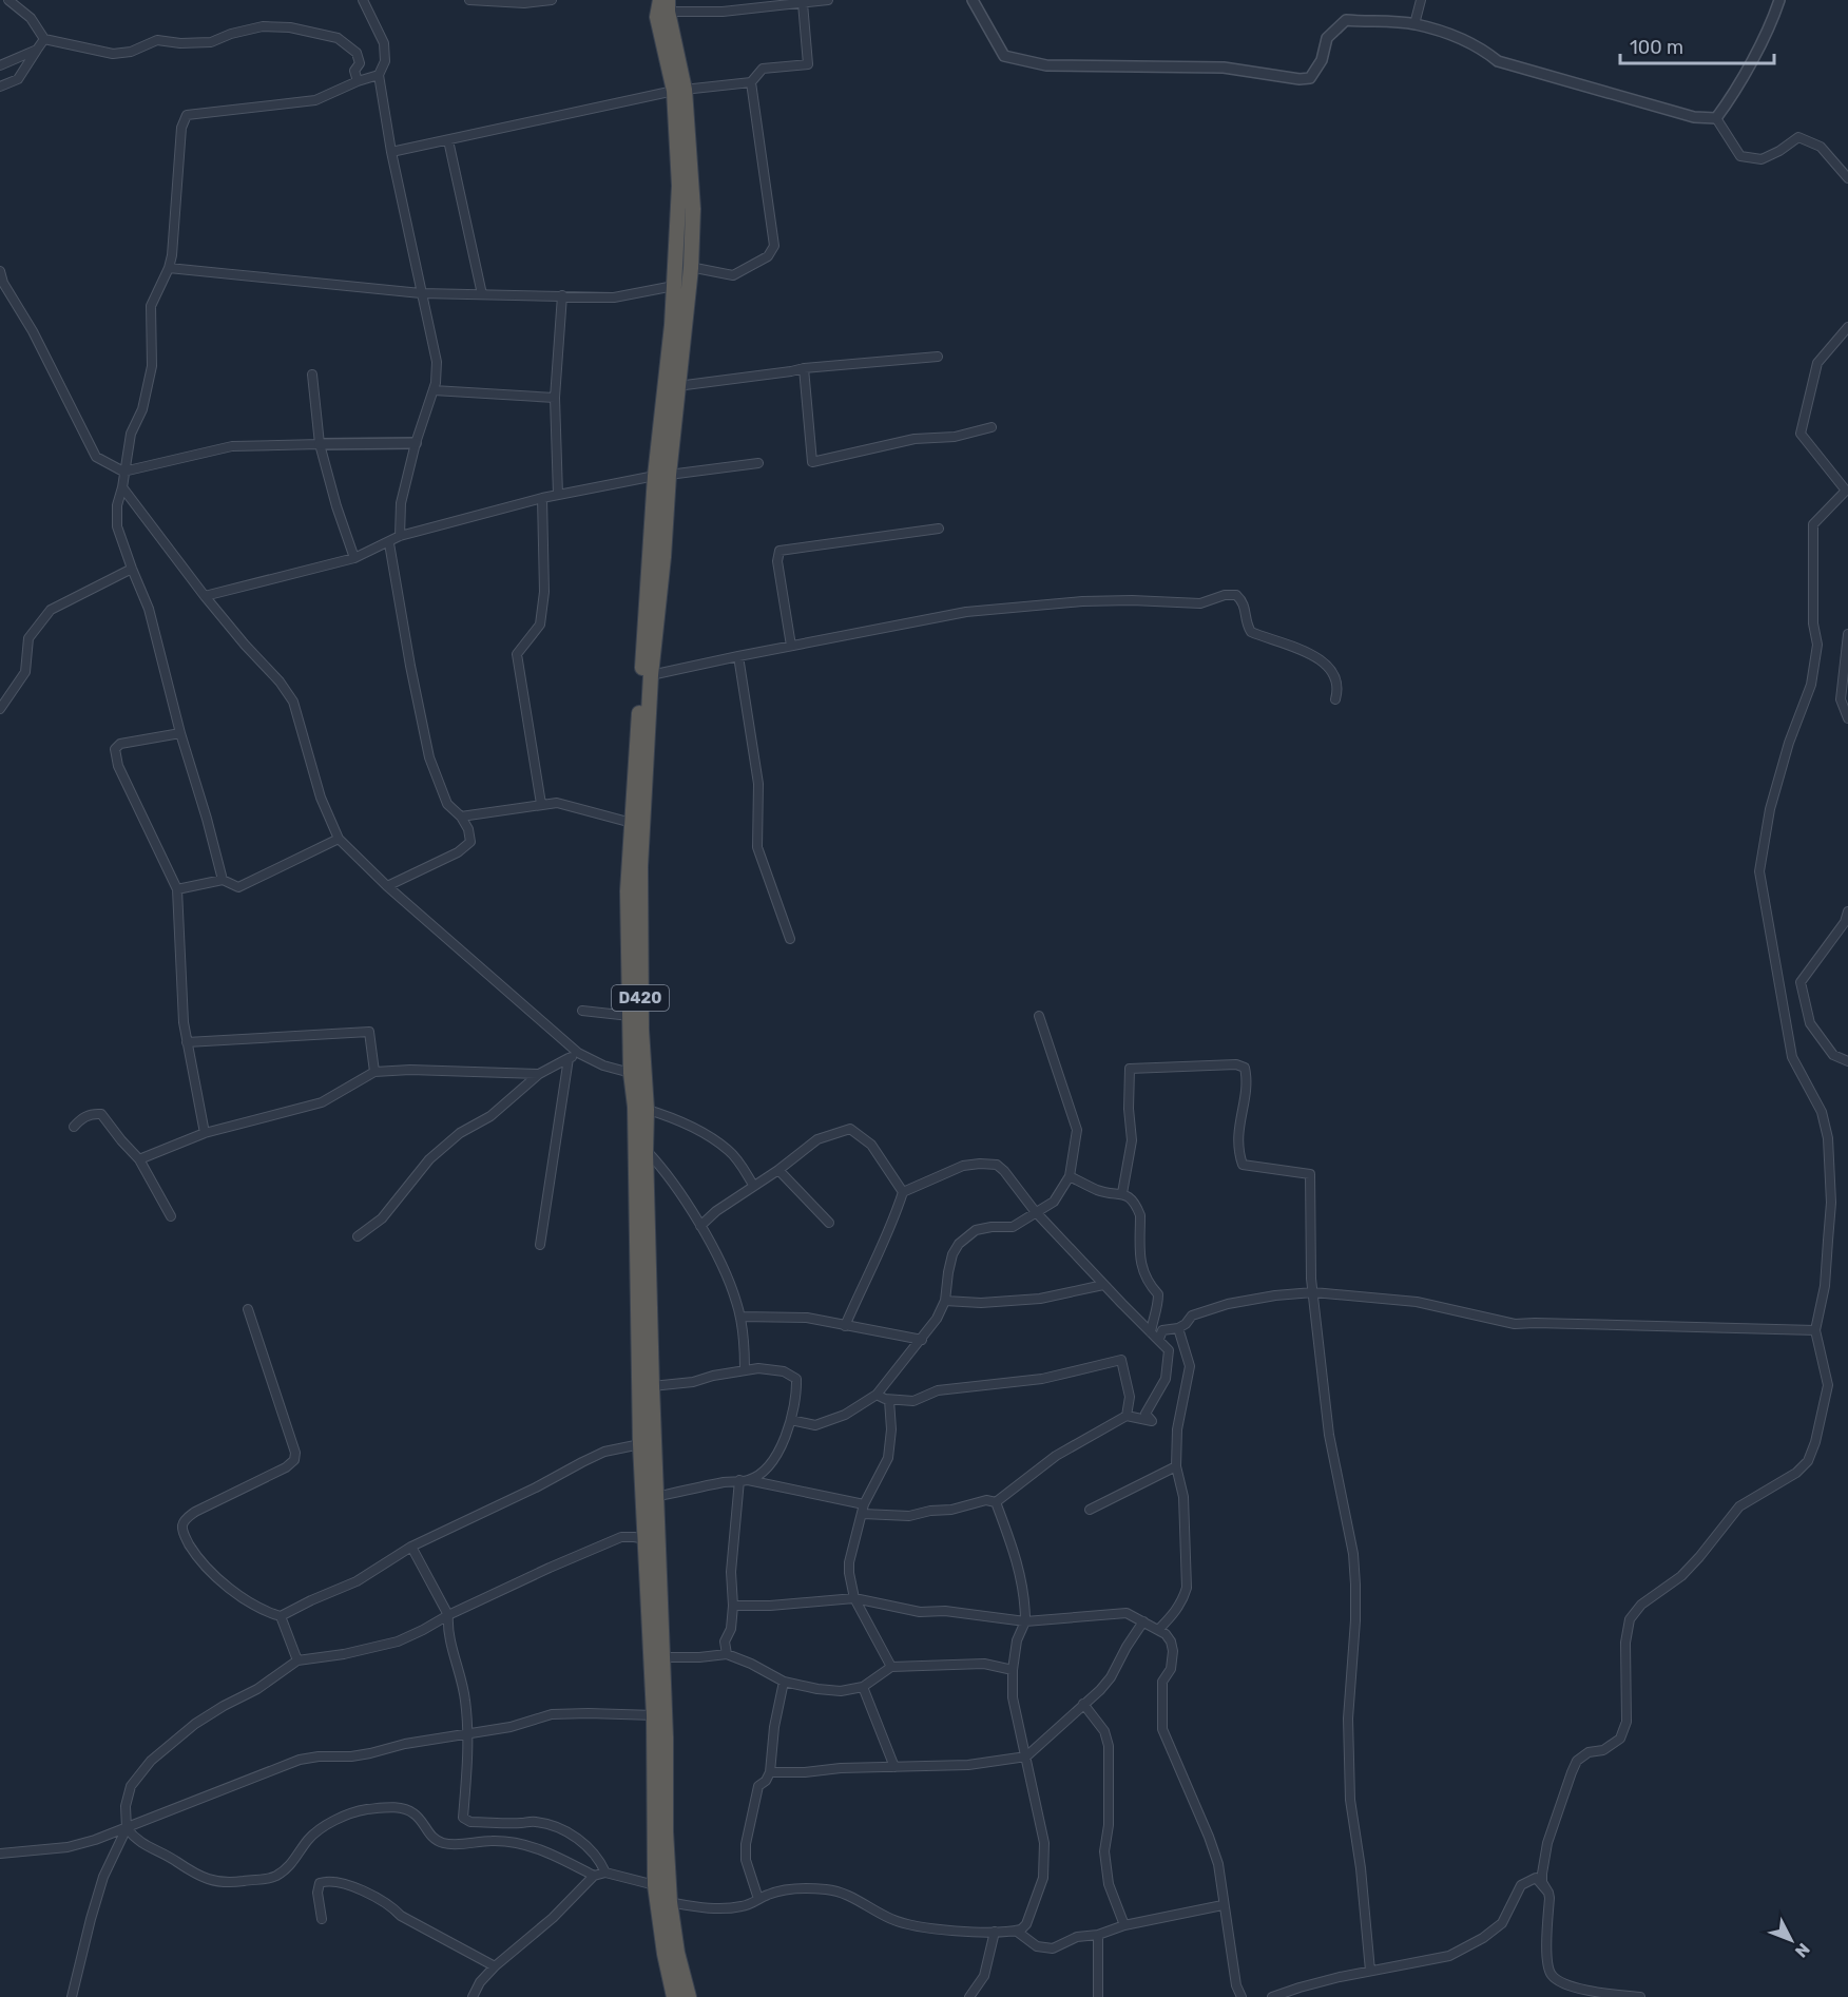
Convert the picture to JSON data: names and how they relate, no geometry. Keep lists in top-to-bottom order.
{
  "streets": {
    "highway": ["D420"]
  },
  "scale_bar": "100 m",
  "north": "bottom right"
}
